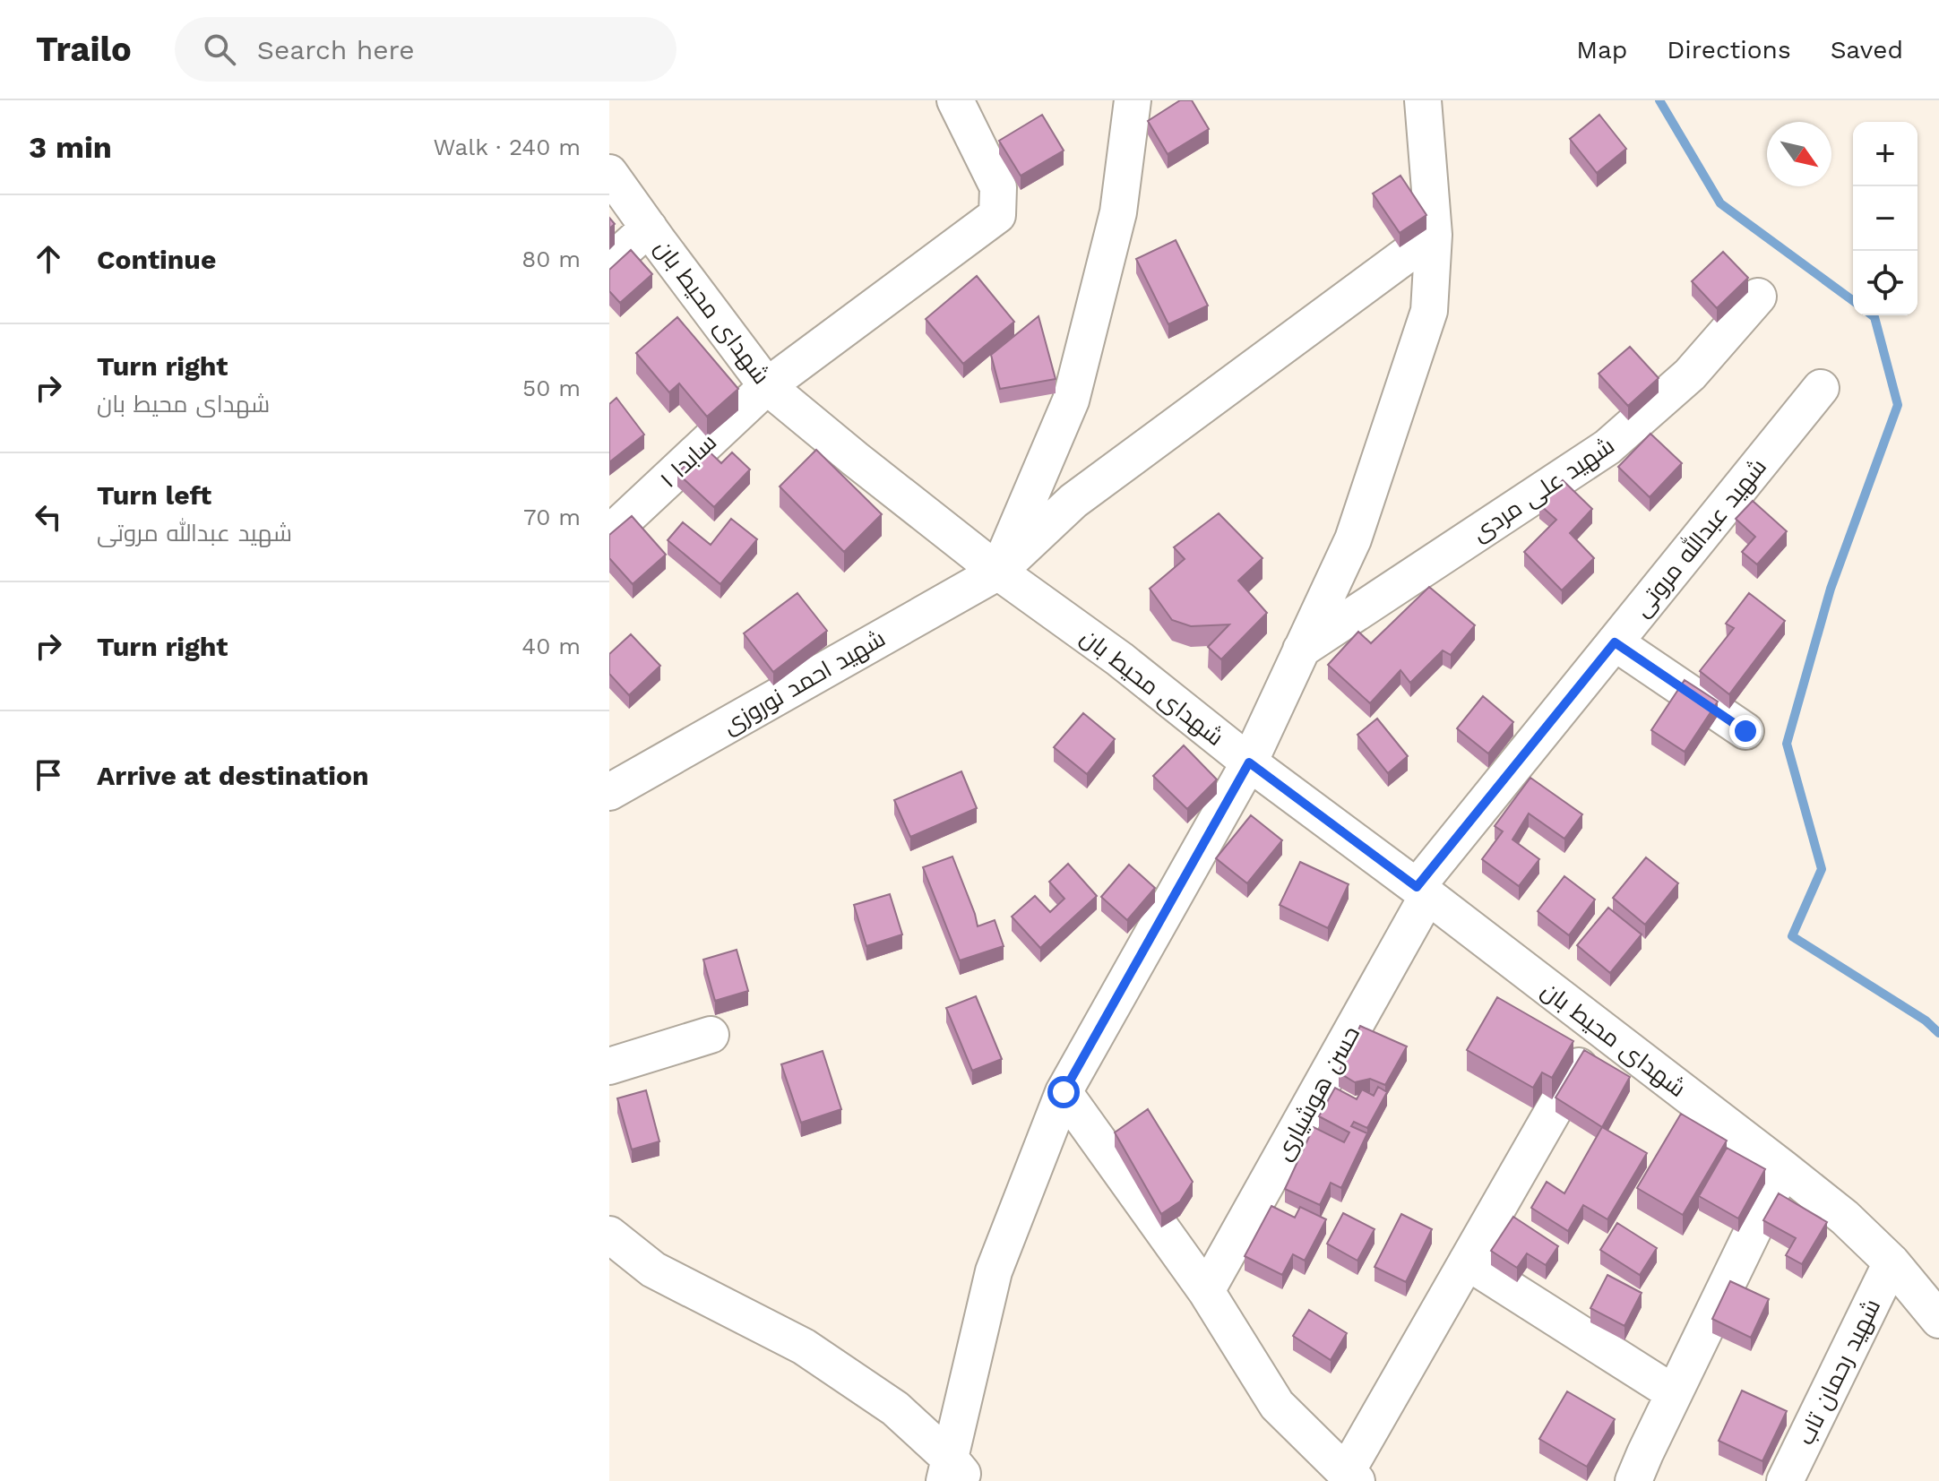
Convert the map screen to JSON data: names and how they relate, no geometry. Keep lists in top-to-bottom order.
{
  "streets": {
    "street": [
      "شهدای محیط بان",
      "سابدا ۱",
      "شهید علی مردی",
      "شهید عبدالله مروتی",
      "شهید احمد نوروزی",
      "حسن هوشیاری",
      "شهید رحمان تاب"
    ]
  },
  "crossings": [
    ["شهدای محیط بان", "سابدا ۱"],
    ["شهدای محیط بان", "شهید عبدالله مروتی"],
    ["شهدای محیط بان", "شهید احمد نوروزی"],
    ["شهدای محیط بان", "حسن هوشیاری"],
    ["شهدای محیط بان", "شهید رحمان تاب"],
    ["شهید عبدالله مروتی", "حسن هوشیاری"]
  ],
  "north": "bottom right",
  "page": {
    "header": "Trailo",
    "search": "Search here",
    "nav": ["Map", "Directions", "Saved"],
    "heading": ["3 min", "Walk · 240 m"],
    "map_buttons": ["+", "−"],
    "list": [
      ["Continue", "80 m"],
      ["Turn right", "شهدای محیط بان", "50 m"],
      ["Turn left", "شهید عبدالله مروتی", "70 m"],
      ["Turn right", "40 m"],
      "Arrive at destination"
    ]
  }
}
